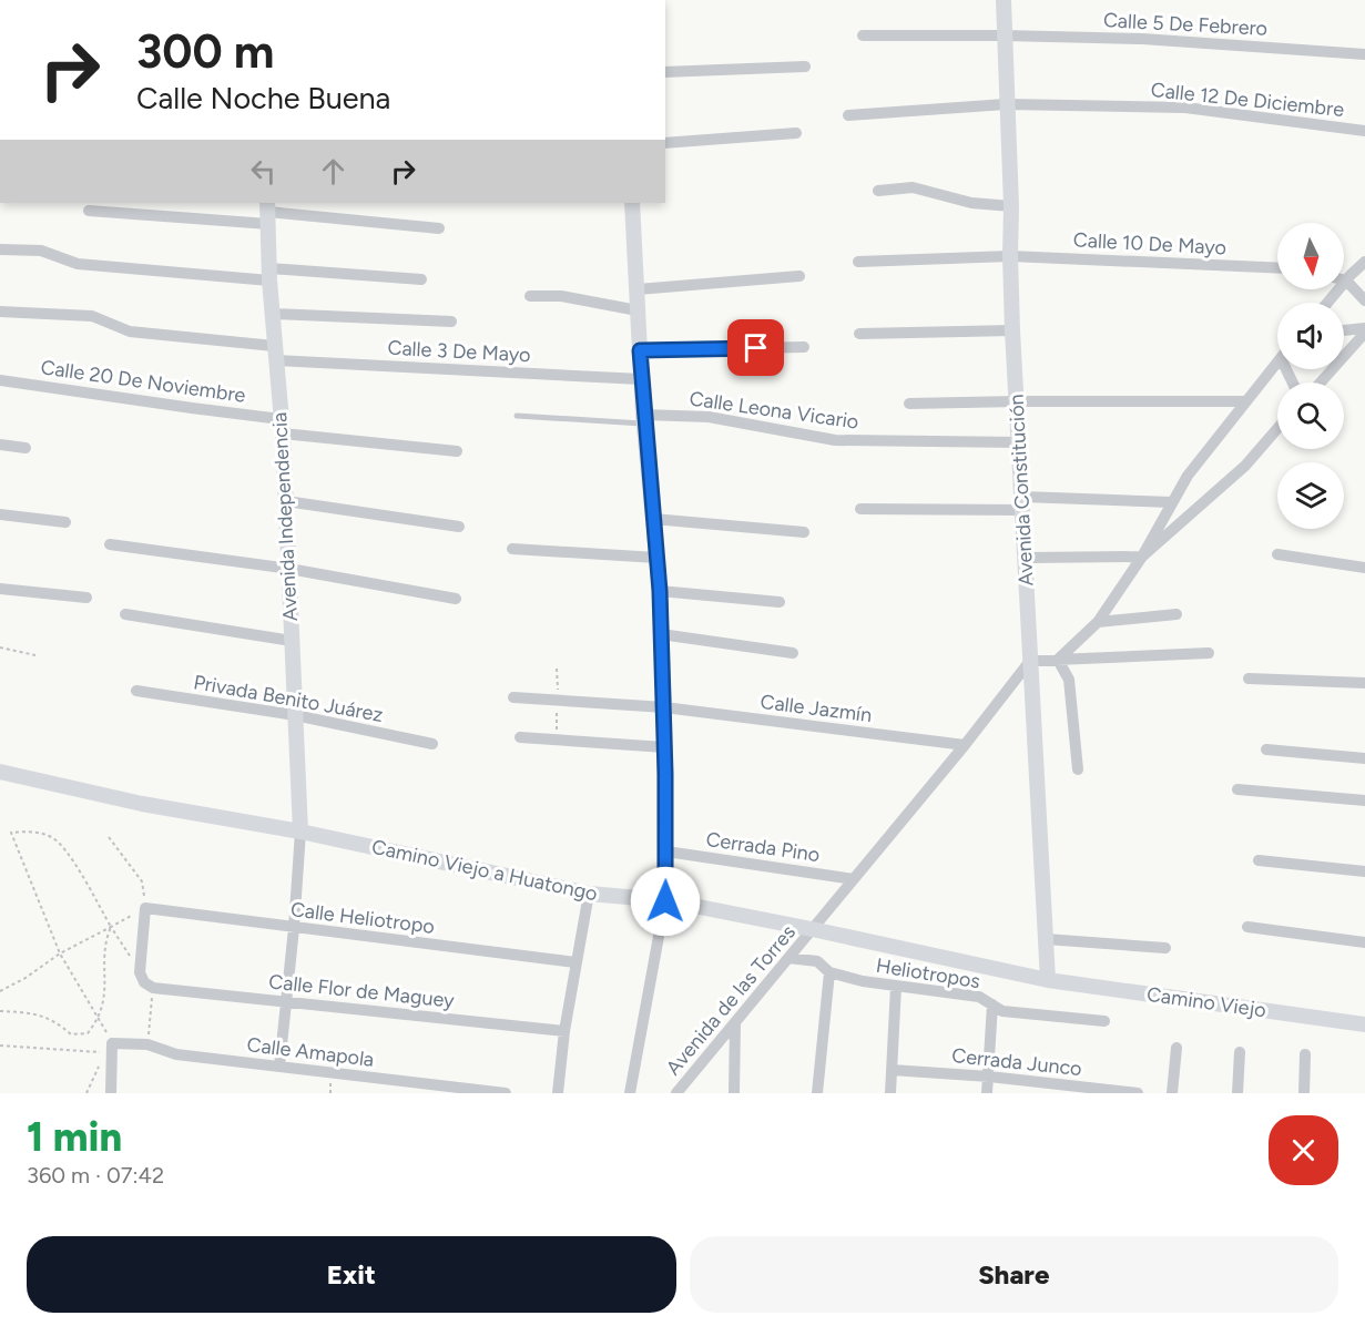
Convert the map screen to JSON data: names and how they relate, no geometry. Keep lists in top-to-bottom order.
{
  "streets": {
    "main road": [
      "Avenida Constitución",
      "Avenida Independencia",
      "Camino Viejo a Huatongo",
      "Camino Viejo"
    ],
    "street": [
      "Calle 5 De Febrero",
      "Calle 12 De Diciembre",
      "Calle 10 De Mayo",
      "Calle 3 De Mayo",
      "Calle 20 De Noviembre",
      "Calle Leona Vicario",
      "Privada Benito Juárez",
      "Calle Jazmín",
      "Cerrada Pino",
      "Calle Heliotropo",
      "Heliotropos",
      "Calle Flor de Maguey",
      "Avenida de las Torres",
      "Calle Amapola",
      "Cerrada Junco"
    ]
  },
  "crossings": [
    ["Calle 5 De Febrero", "Avenida Constitución"],
    ["Calle 12 De Diciembre", "Avenida Constitución"],
    ["Calle 10 De Mayo", "Avenida Constitución"],
    ["Calle 3 De Mayo", "Avenida Independencia"],
    ["Calle 20 De Noviembre", "Avenida Independencia"],
    ["Calle Leona Vicario", "Avenida Constitución"],
    ["Avenida Constitución", "Camino Viejo a Huatongo"],
    ["Avenida Constitución", "Avenida de las Torres"],
    ["Avenida Constitución", "Camino Viejo"],
    ["Avenida Independencia", "Privada Benito Juárez"],
    ["Avenida Independencia", "Camino Viejo a Huatongo"],
    ["Calle Jazmín", "Avenida de las Torres"],
    ["Cerrada Pino", "Avenida de las Torres"],
    ["Camino Viejo a Huatongo", "Avenida de las Torres"],
    ["Camino Viejo a Huatongo", "Camino Viejo"],
    ["Heliotropos", "Avenida de las Torres"]
  ],
  "north": "bottom",
  "page": {
    "turn": ["300 m", "Calle Noche Buena"],
    "heading": ["1 min", "360 m · 07:42"],
    "buttons": ["Exit", "Share"]
  }
}
